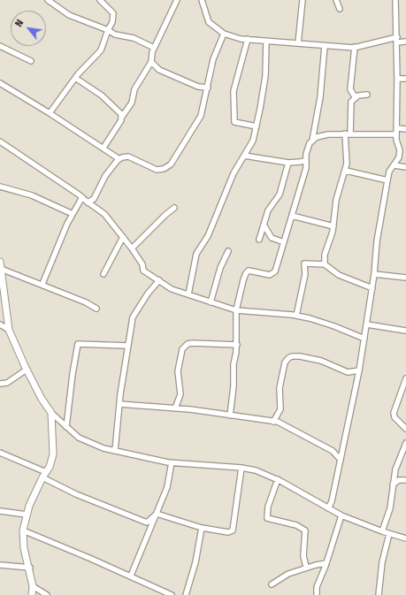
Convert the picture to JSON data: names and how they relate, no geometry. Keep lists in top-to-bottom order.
{
  "north": "top left"
}
